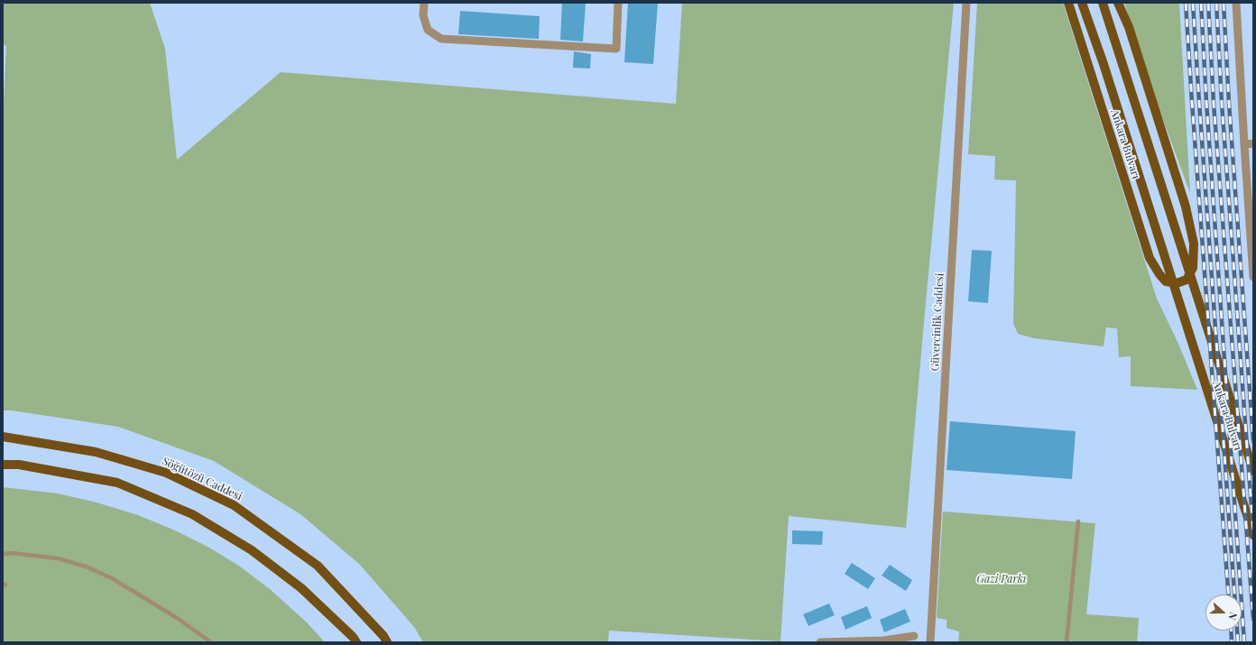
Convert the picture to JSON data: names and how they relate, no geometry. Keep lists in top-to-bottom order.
{
  "streets": {
    "main road": ["Ankara Bulvarı", "Söğütözü Caddesi"],
    "street": ["Güvercinlik Caddesi"]
  },
  "parks": ["Gazi Parkı"],
  "north": "right"
}
